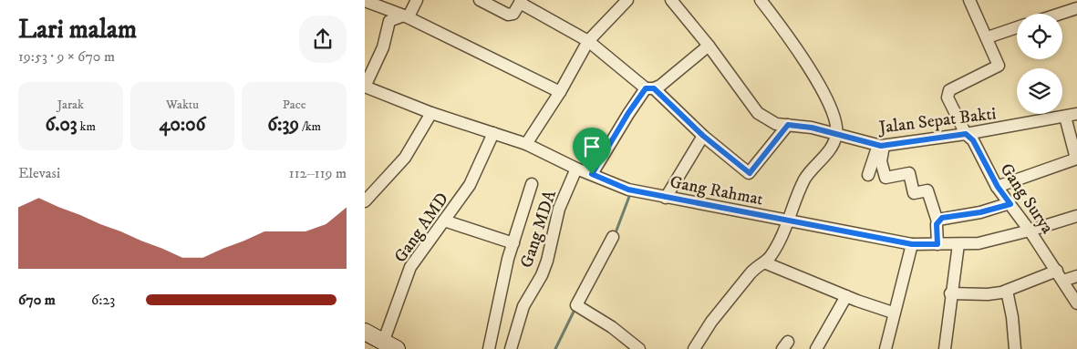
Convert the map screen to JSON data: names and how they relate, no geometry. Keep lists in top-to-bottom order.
{
  "streets": {
    "street": [
      "Jalan Sepat Bakti",
      "Gang Rahmat",
      "Gang Surya",
      "Gang AMD",
      "Gang MDA"
    ]
  },
  "crossings": [
    ["Jalan Sepat Bakti", "Gang Surya"],
    ["Gang Rahmat", "Gang Surya"],
    ["Gang Rahmat", "Gang AMD"],
    ["Gang Rahmat", "Gang MDA"]
  ],
  "page": {
    "heading": ["Lari malam", "19:53 · 9 × 670 m"],
    "stats": [
      ["Jarak", "6.03 km"],
      ["Waktu", "40:06"],
      ["Pace", "6:39 /km"]
    ],
    "chart": ["Elevasi", "112–119 m"],
    "list": [
      {
        "name": "670 m",
        "note": "6:23"
      }
    ]
  }
}
